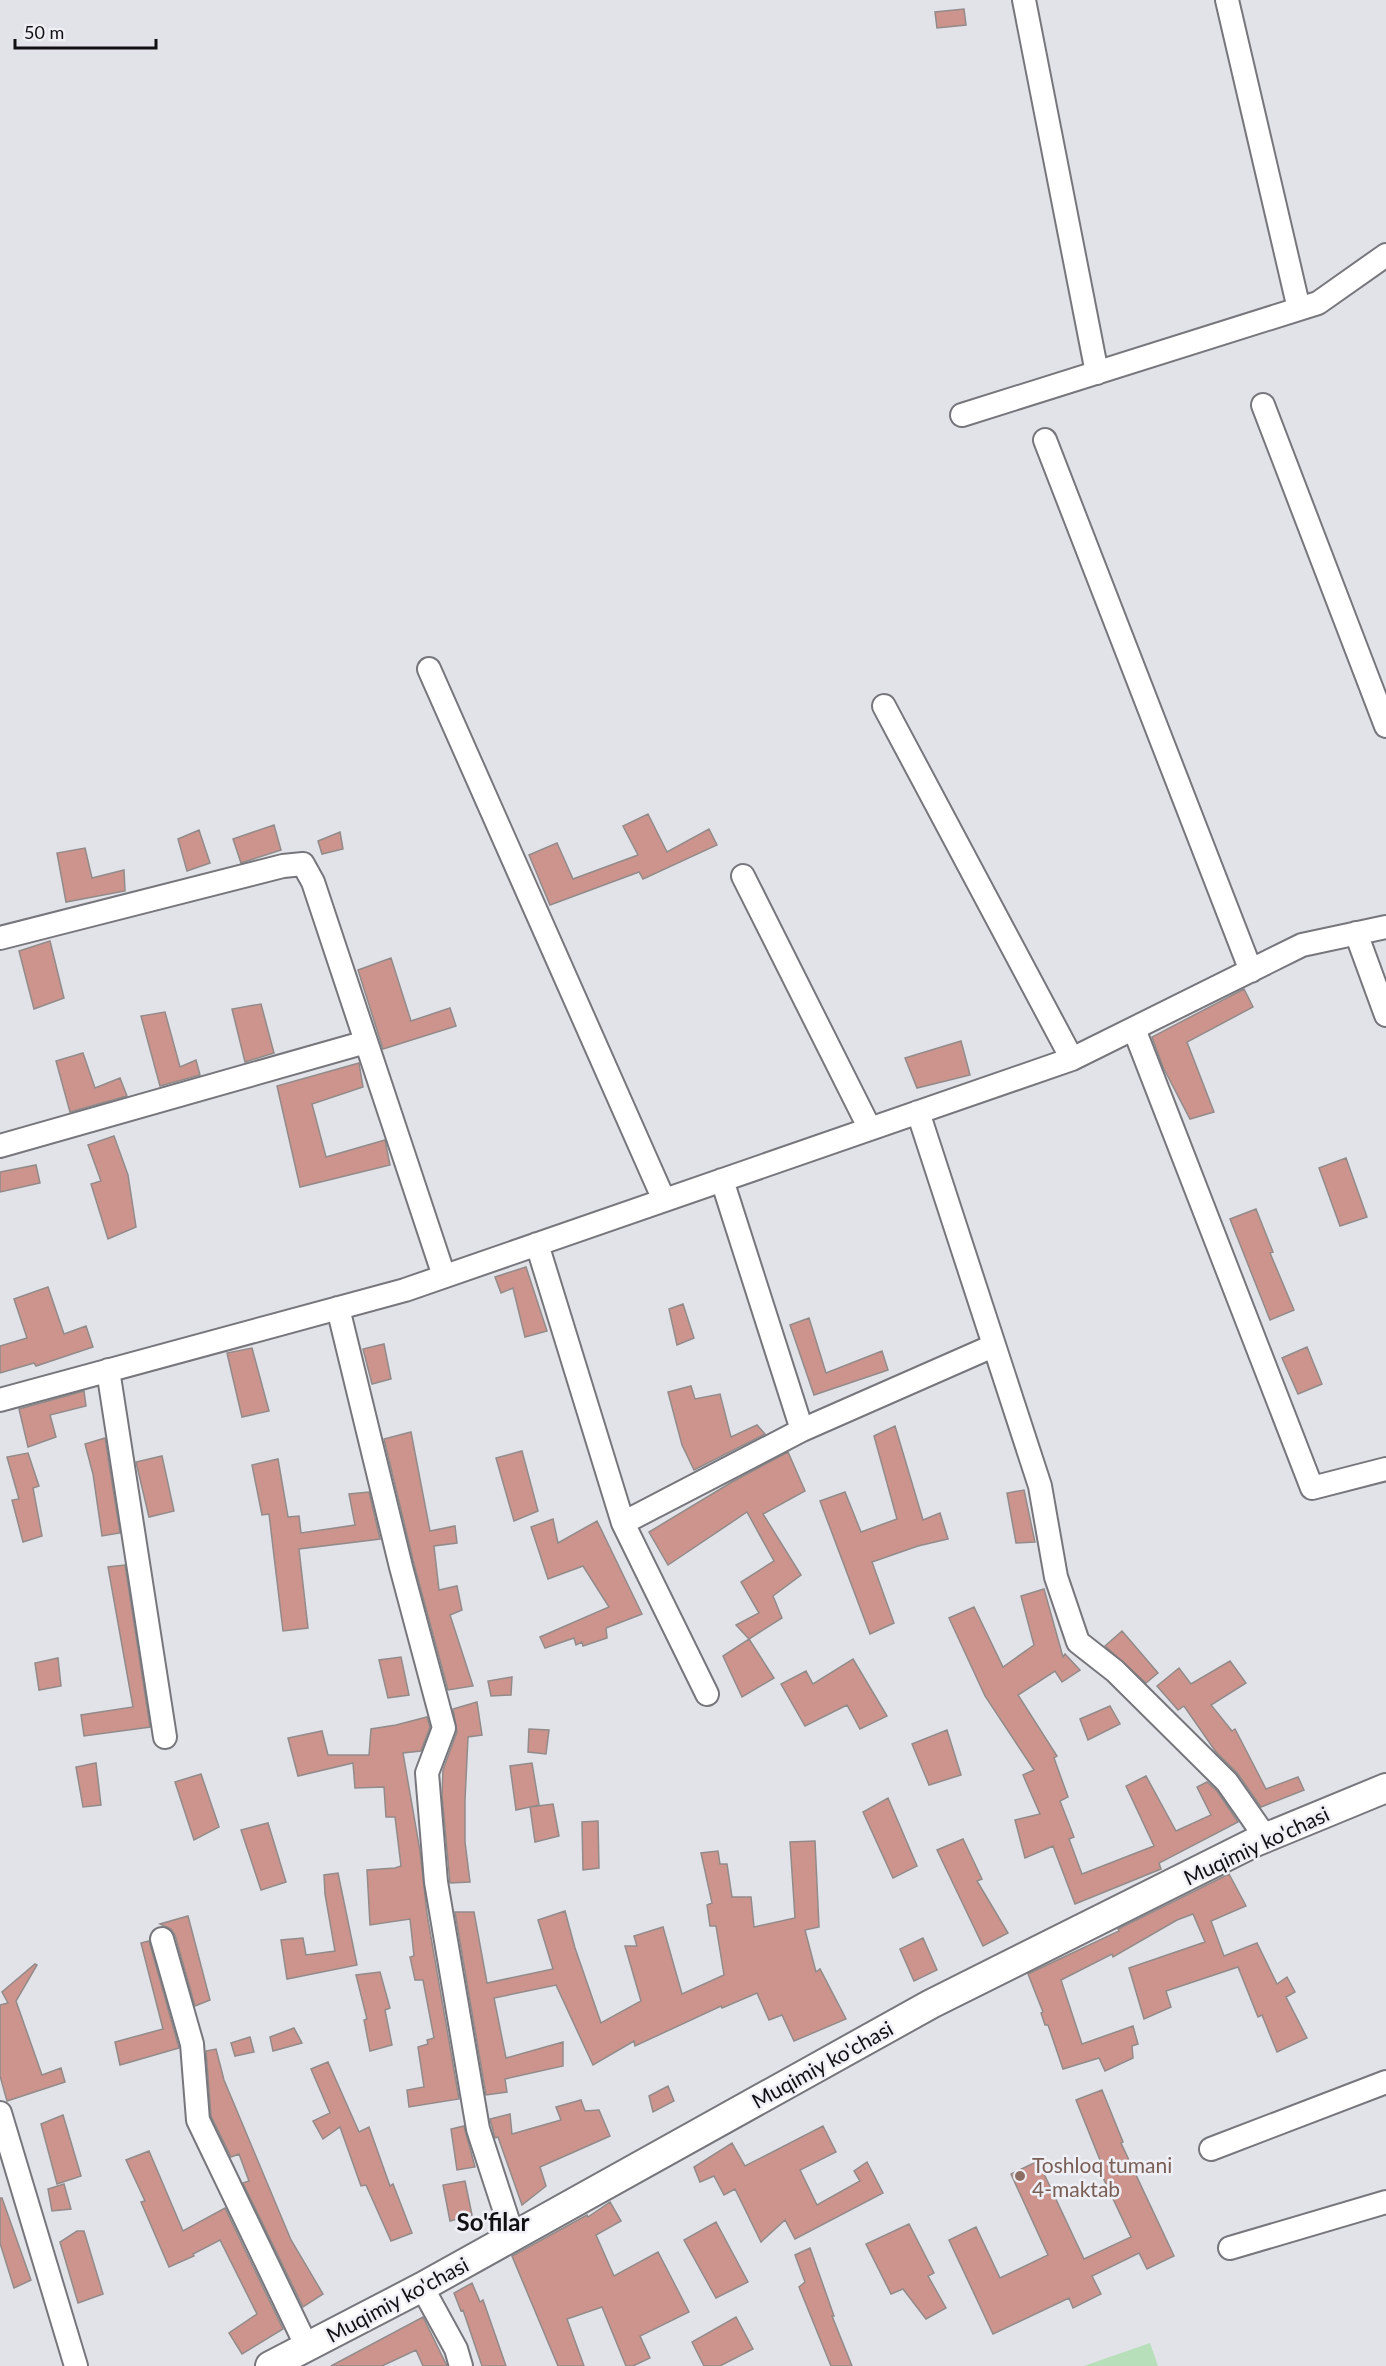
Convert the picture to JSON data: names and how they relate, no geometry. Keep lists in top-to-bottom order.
{
  "streets": {
    "street": ["Muqimiy ko'chasi"]
  },
  "districts": ["So'filar"],
  "places": ["Toshloq tumani 4-maktab"],
  "scale_bar": "50 m"
}
